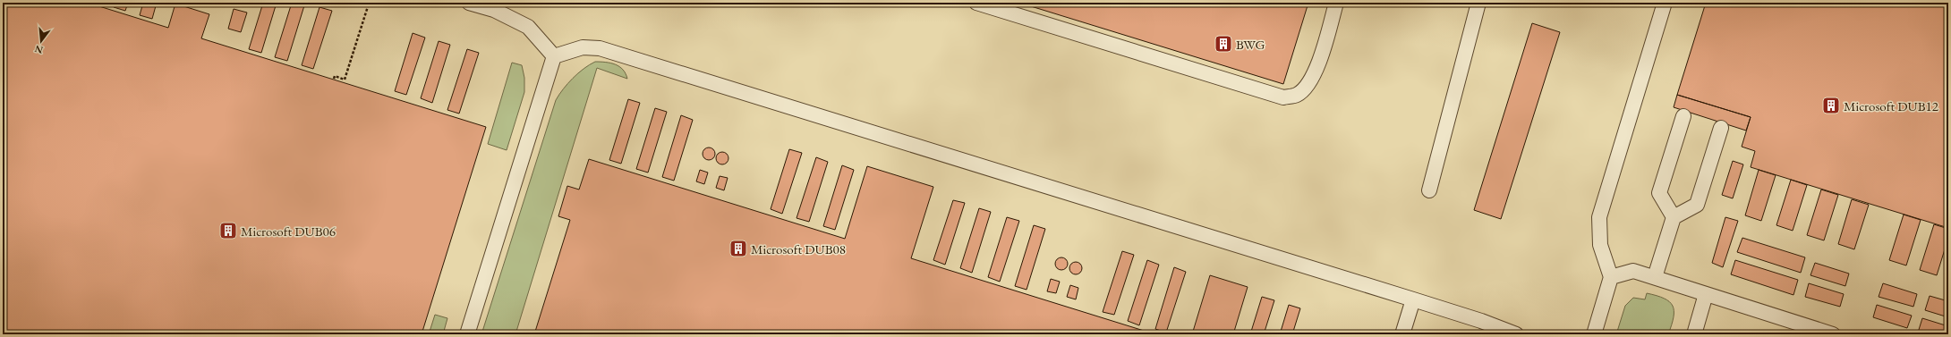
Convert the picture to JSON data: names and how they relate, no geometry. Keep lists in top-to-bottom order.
{
  "places": {
    "building": [
      "BWG",
      "Microsoft DUB12",
      "Microsoft DUB06",
      "Microsoft DUB08"
    ]
  },
  "north": "bottom"
}
